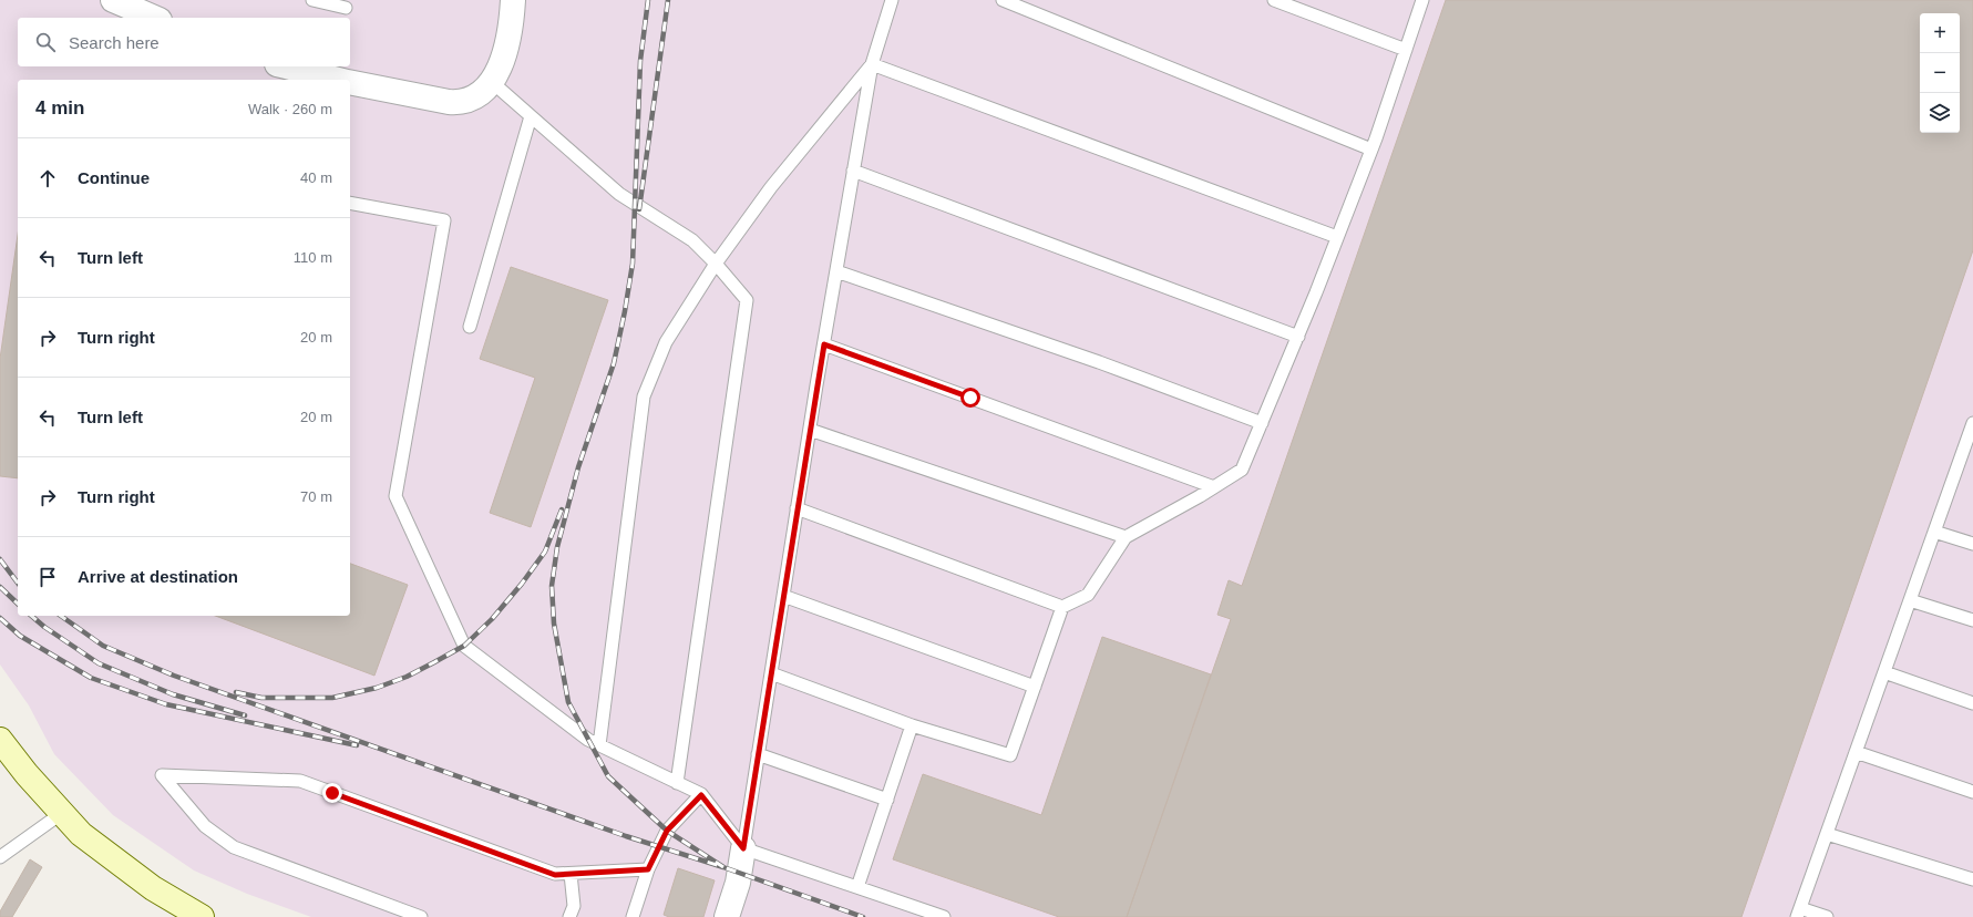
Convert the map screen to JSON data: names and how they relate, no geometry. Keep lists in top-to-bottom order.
{
  "page": {
    "map_buttons": ["+", "−"],
    "search": "Search here",
    "heading": ["4 min", "Walk · 260 m"],
    "list": [
      ["Continue", "40 m"],
      ["Turn left", "110 m"],
      ["Turn right", "20 m"],
      ["Turn left", "20 m"],
      ["Turn right", "70 m"],
      "Arrive at destination"
    ]
  }
}
